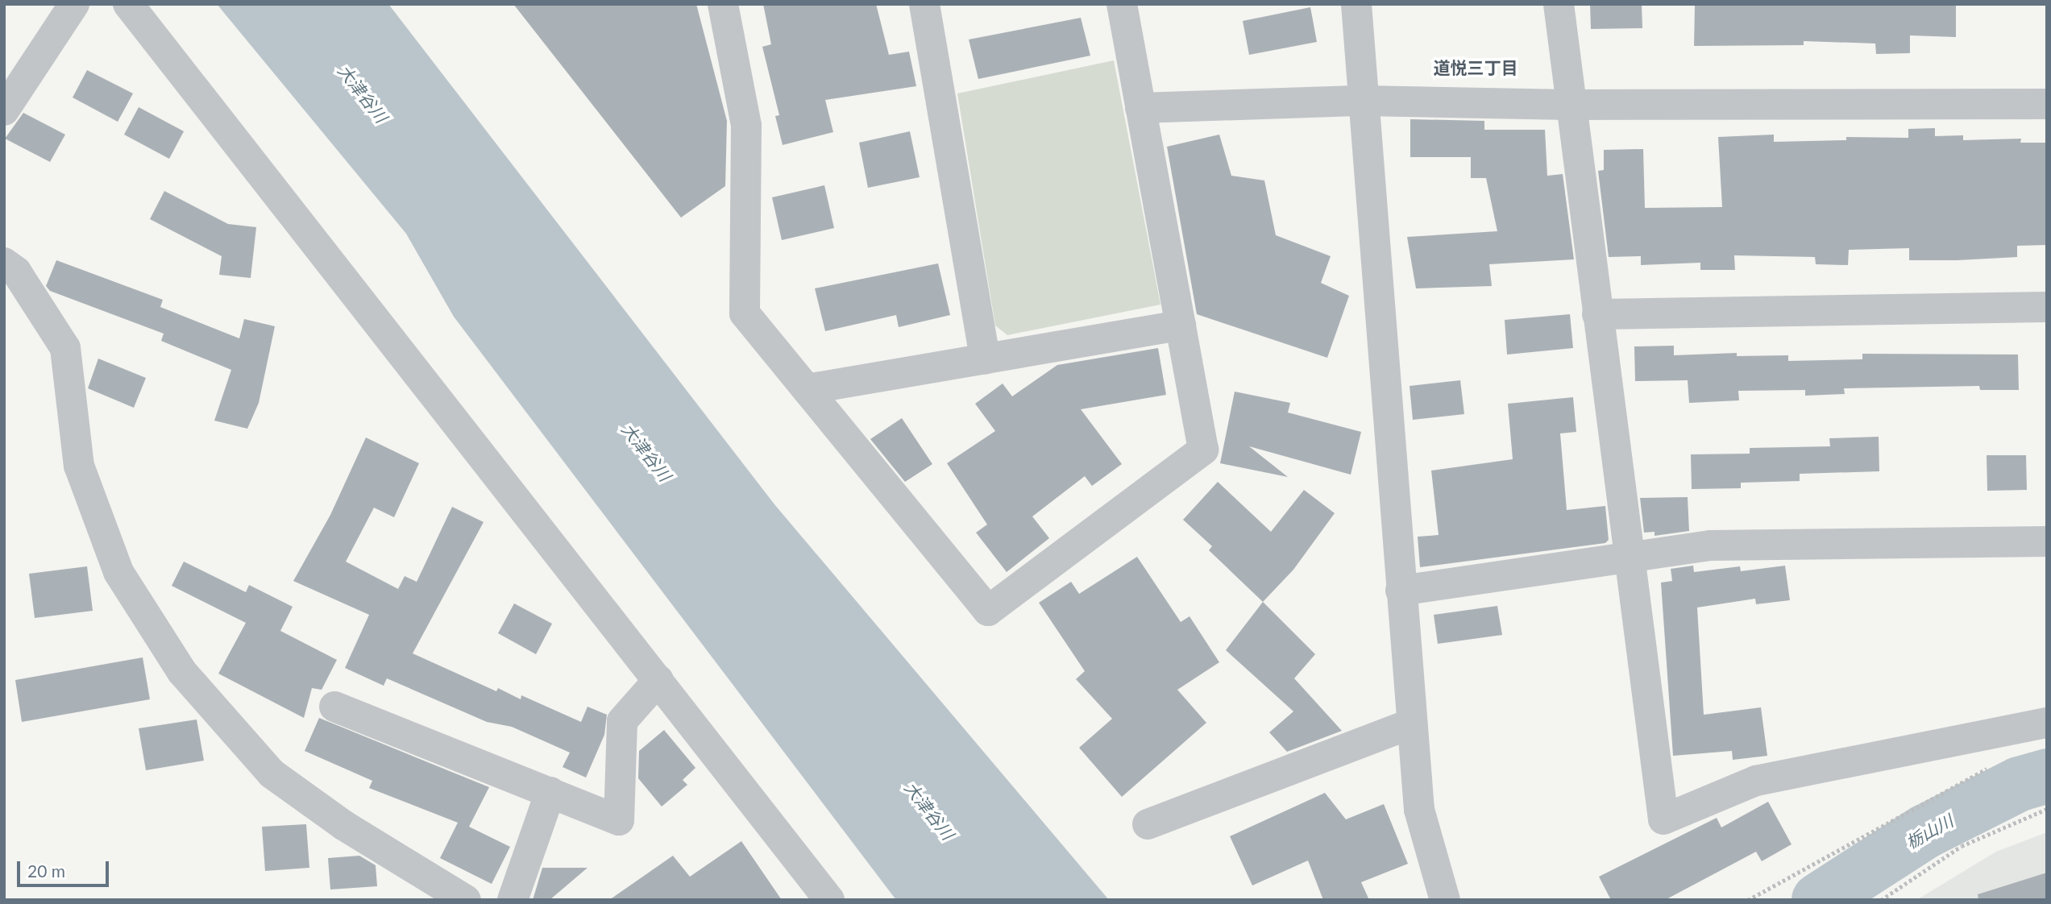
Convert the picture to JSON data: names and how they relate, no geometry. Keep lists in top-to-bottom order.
{
  "districts": ["道悦三丁目"],
  "water": ["大津谷川", "栃山川"],
  "scale_bar": "20 m"
}
